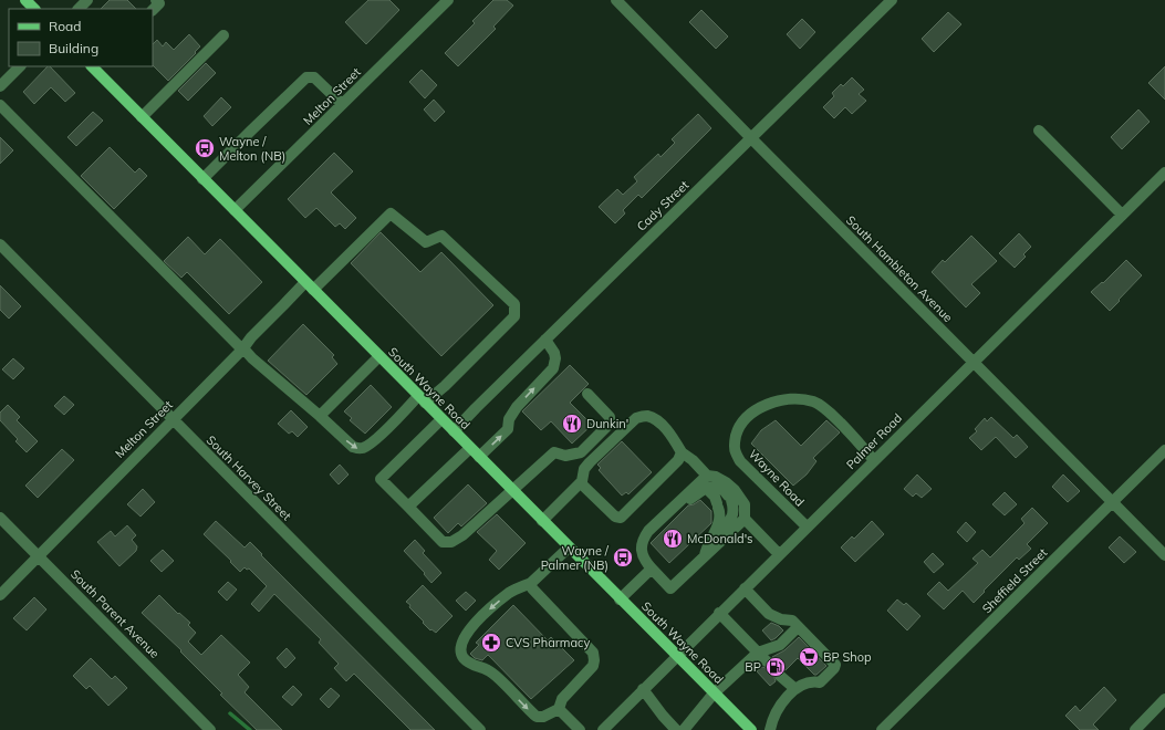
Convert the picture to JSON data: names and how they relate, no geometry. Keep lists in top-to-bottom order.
{
  "streets": {
    "main road": ["South Wayne Road"],
    "street": [
      "Melton Street",
      "Cady Street",
      "South Hambleton Avenue",
      "Palmer Road",
      "South Harvey Street",
      "Wayne Road",
      "Sheffield Street",
      "South Parent Avenue"
    ]
  },
  "crossings": [
    ["Melton Street", "South Wayne Road"],
    ["Melton Street", "South Harvey Street"],
    ["Melton Street", "South Parent Avenue"],
    ["Cady Street", "South Hambleton Avenue"],
    ["Cady Street", "South Wayne Road"],
    ["South Hambleton Avenue", "Palmer Road"],
    ["South Hambleton Avenue", "Sheffield Street"],
    ["South Wayne Road", "Palmer Road"],
    ["Palmer Road", "Wayne Road"]
  ],
  "places": {
    "bus stop": ["Wayne / Melton (NB)", "Wayne / Palmer (NB)"],
    "restaurant": ["Dunkin'", "McDonald's"],
    "pharmacy": ["CVS Pharmacy"],
    "supermarket": ["BP Shop"],
    "fuel station": ["BP"]
  },
  "legend": ["Road", "Building"]
}
